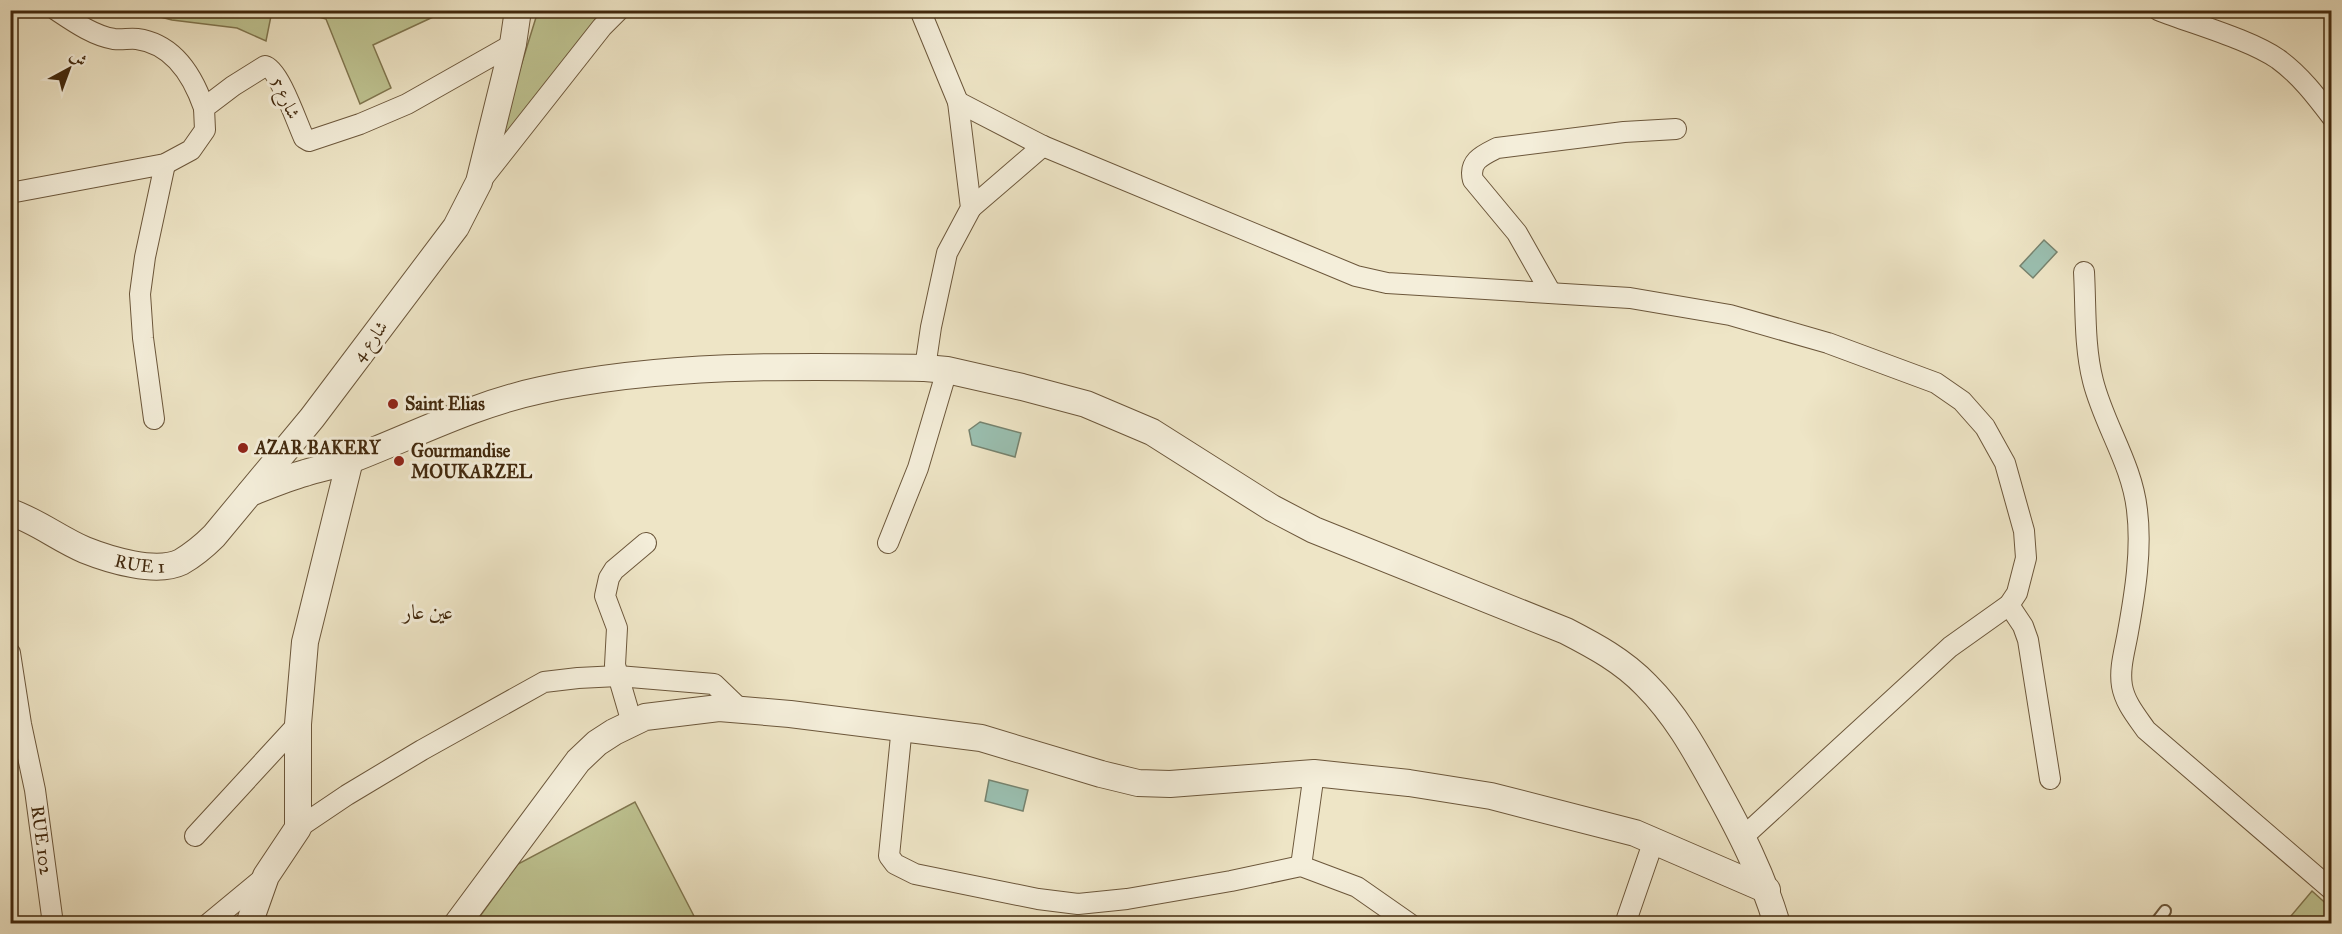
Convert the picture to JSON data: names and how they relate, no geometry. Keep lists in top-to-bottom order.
{
  "streets": {
    "street": [
      "شارع 5",
      "شارع 4",
      "RUE 1",
      "RUE 102"
    ]
  },
  "crossings": [
    ["شارع 5", "شارع 4"],
    ["شارع 4", "RUE 1"]
  ],
  "districts": ["عين عار"],
  "places": ["Saint Elias", "AZAR BAKERY", "Gourmandise MOUKARZEL"],
  "north": "top right"
}
